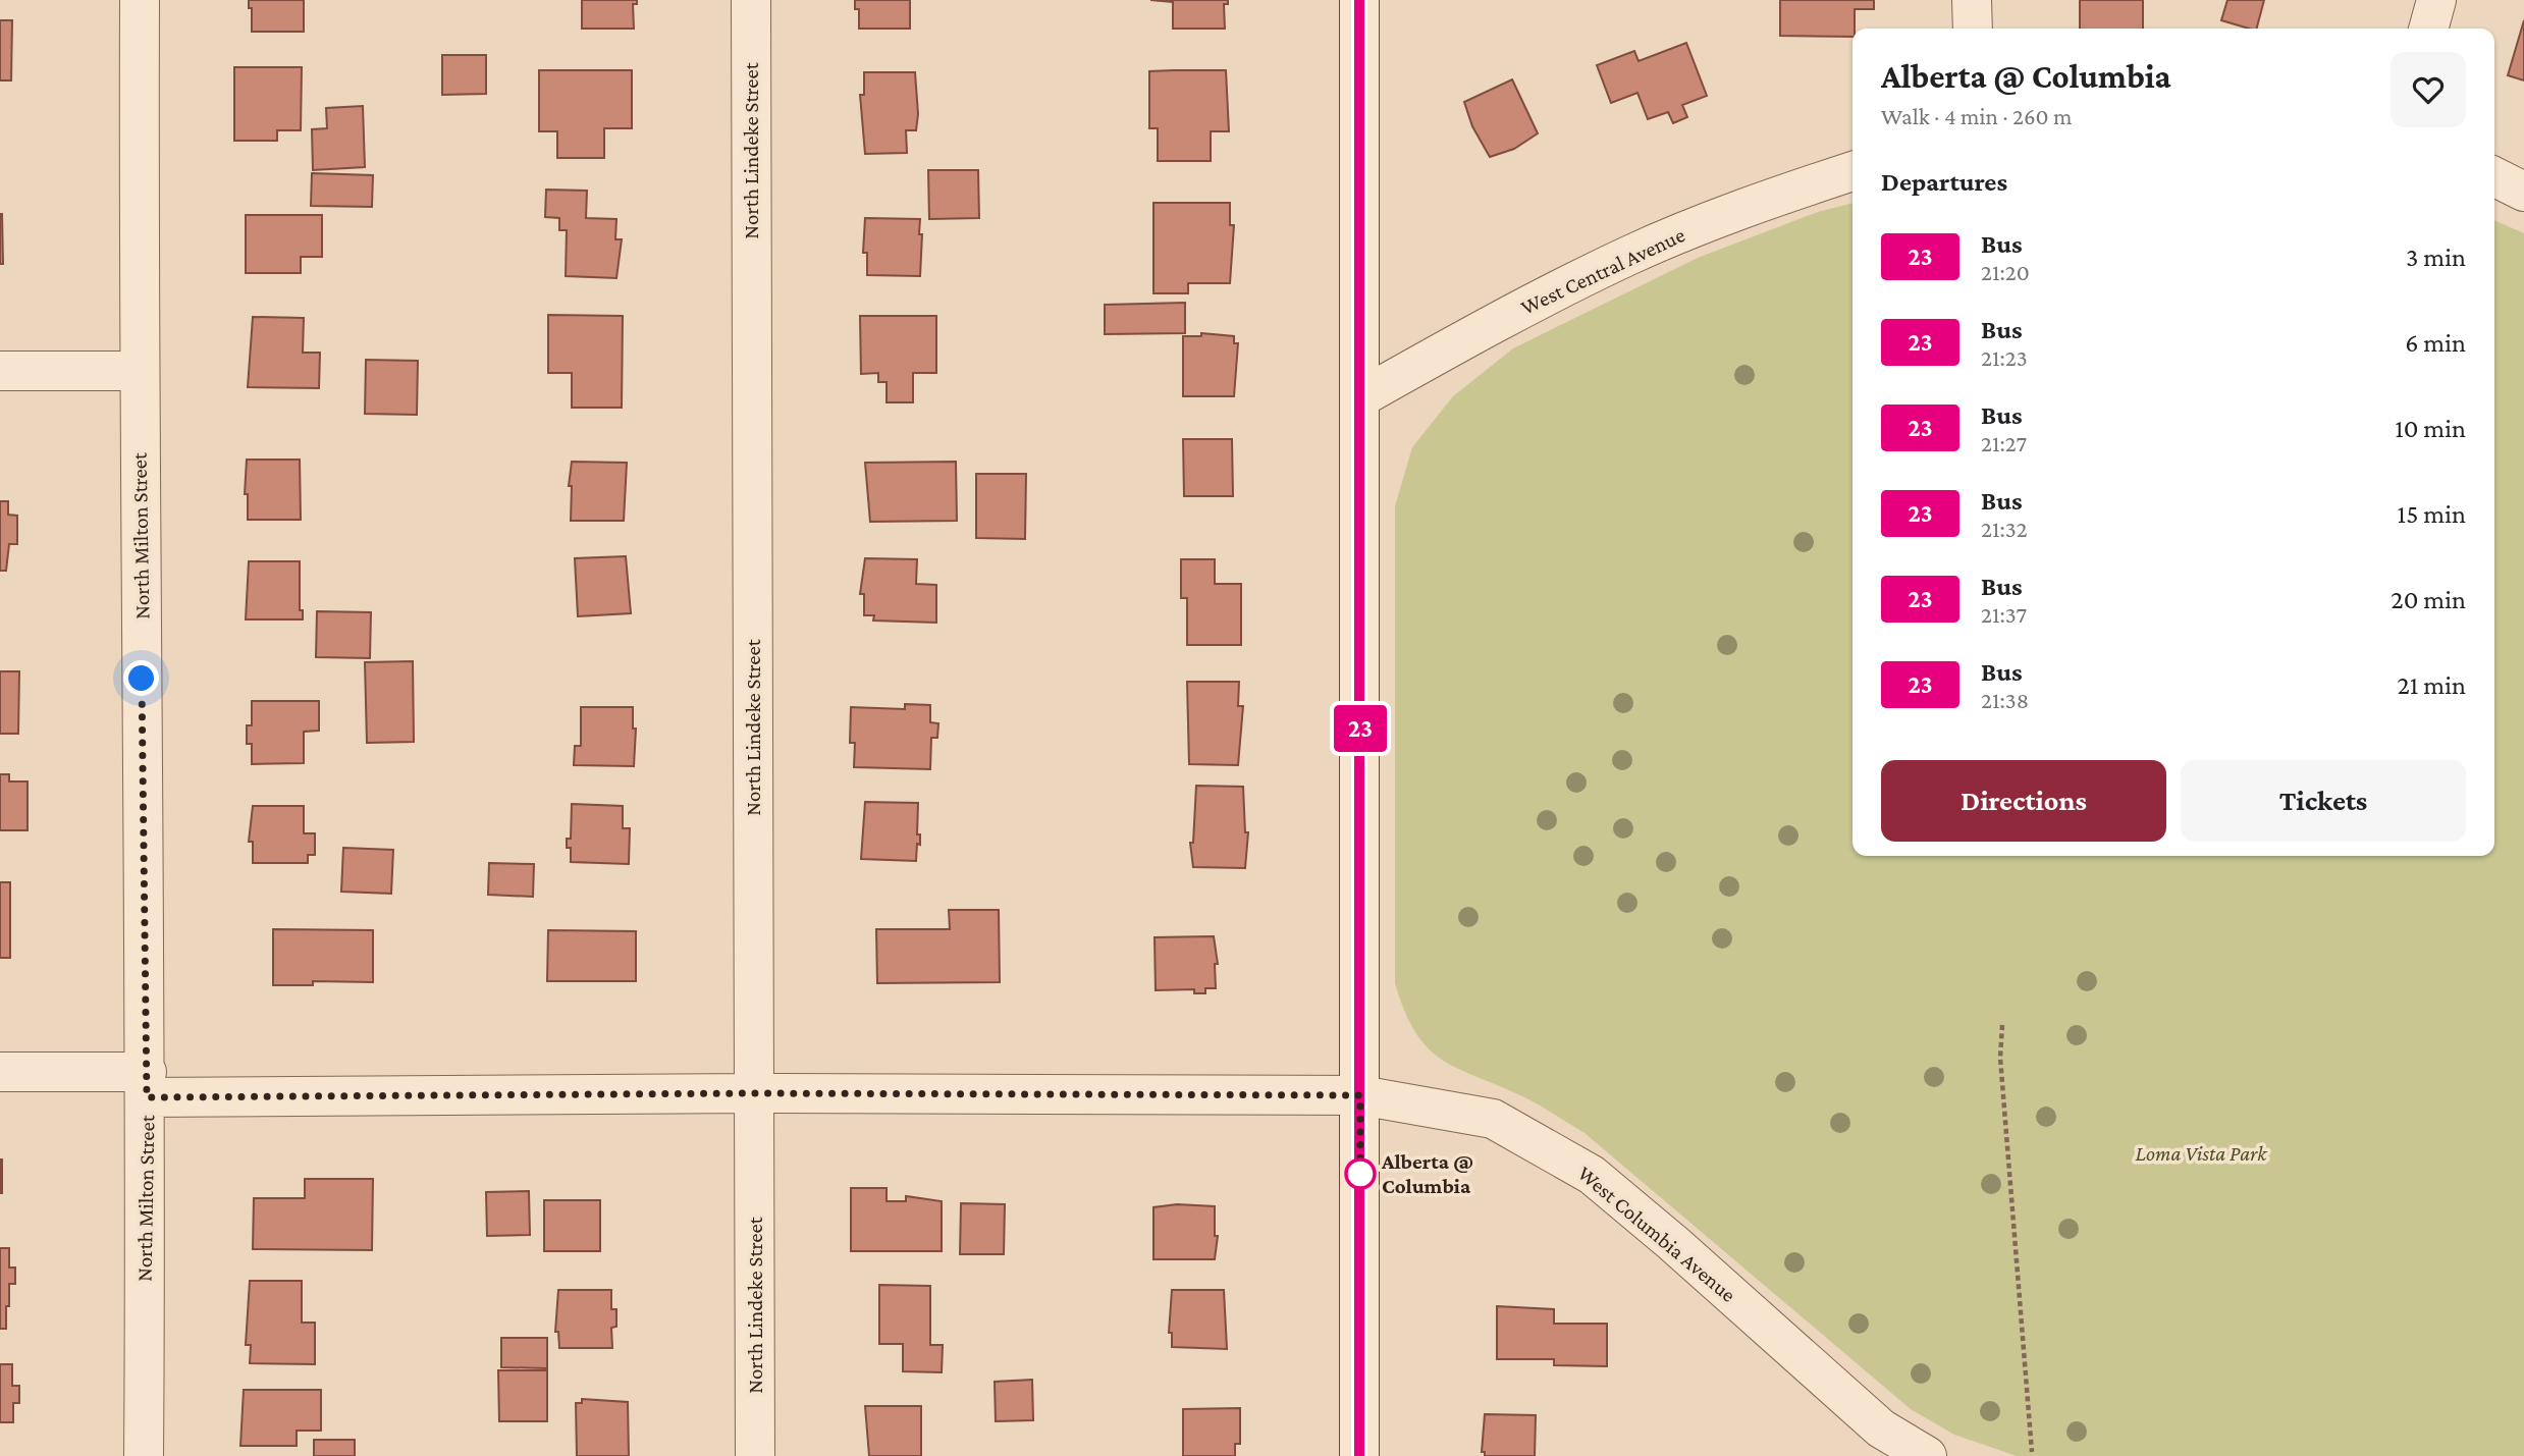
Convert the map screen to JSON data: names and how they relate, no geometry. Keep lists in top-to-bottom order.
{
  "streets": {
    "street": [
      "North Lindeke Street",
      "West Central Avenue",
      "North Milton Street",
      "West Columbia Avenue"
    ]
  },
  "crossings": [
    ["North Lindeke Street", "West Columbia Avenue"],
    ["North Milton Street", "West Columbia Avenue"]
  ],
  "parks": ["Loma Vista Park"],
  "places": ["Alberta @ Columbia"],
  "lines": ["bus line 23"],
  "page": {
    "on_map": "23",
    "heading": [
      ["Alberta @ Columbia", "Walk · 4 min · 260 m"],
      "Departures"
    ],
    "list": [
      {
        "mark": "23",
        "name": "Bus",
        "note": "21:20",
        "value": "3 min"
      },
      {
        "mark": "23",
        "name": "Bus",
        "note": "21:23",
        "value": "6 min"
      },
      {
        "mark": "23",
        "name": "Bus",
        "note": "21:27",
        "value": "10 min"
      },
      {
        "mark": "23",
        "name": "Bus",
        "note": "21:32",
        "value": "15 min"
      },
      {
        "mark": "23",
        "name": "Bus",
        "note": "21:37",
        "value": "20 min"
      },
      {
        "mark": "23",
        "name": "Bus",
        "note": "21:38",
        "value": "21 min"
      }
    ],
    "buttons": ["Directions", "Tickets"]
  }
}
